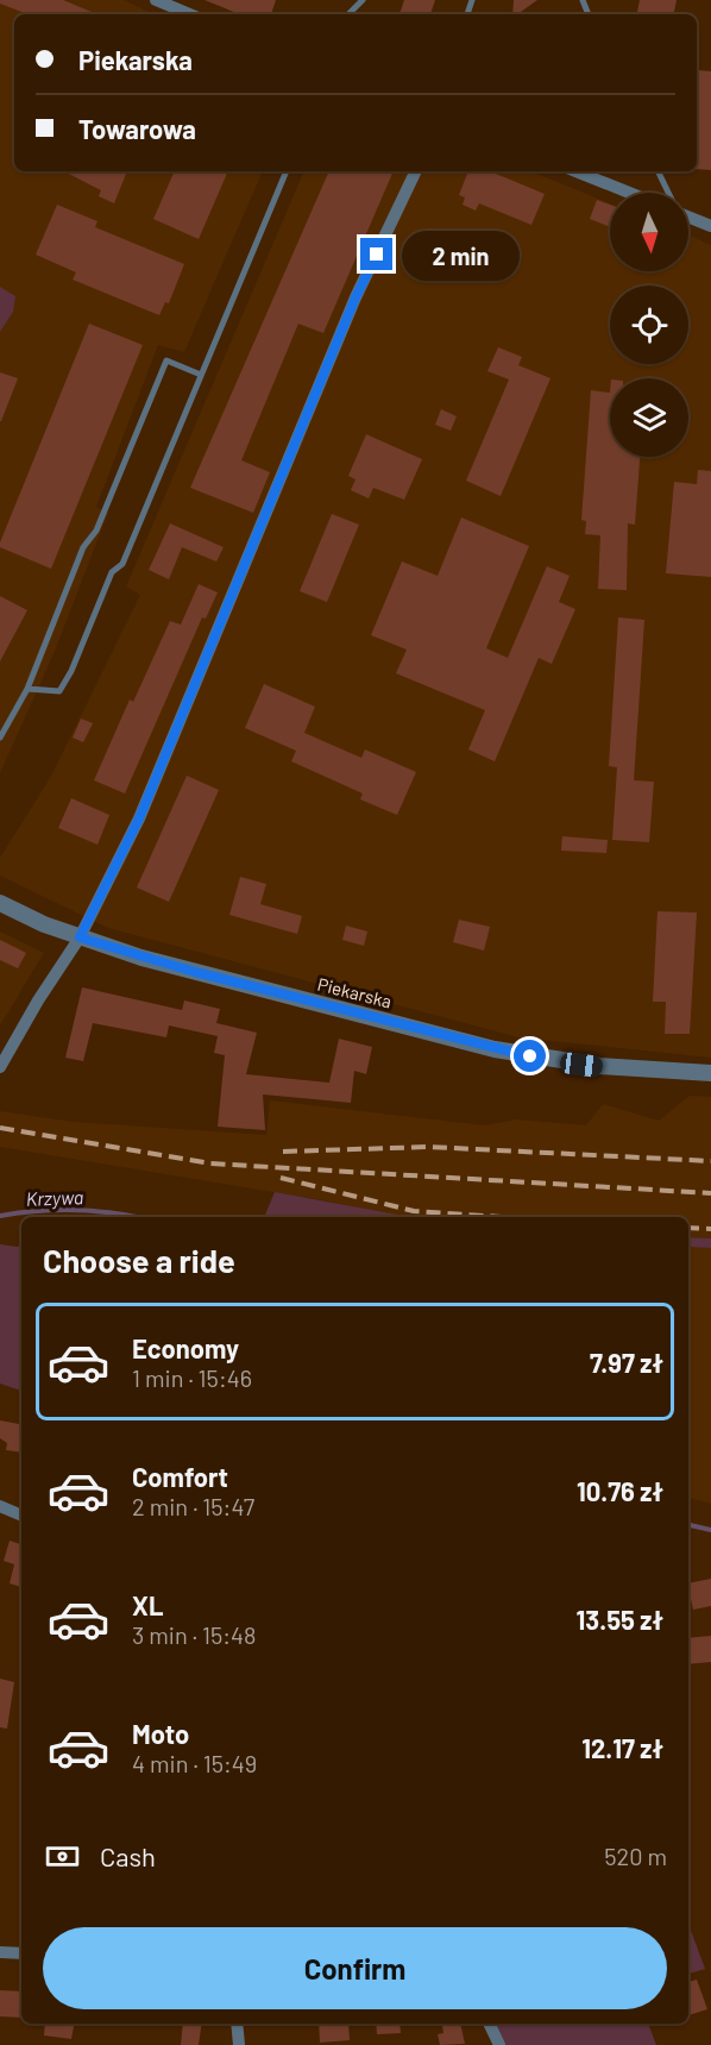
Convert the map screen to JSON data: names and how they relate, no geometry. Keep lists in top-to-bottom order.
{
  "streets": {
    "street": ["Piekarska"]
  },
  "water": ["Krzywa"],
  "north": "bottom",
  "page": {
    "banner": ["Piekarska", "Towarowa"],
    "bubble": "2 min",
    "heading": "Choose a ride",
    "list": [
      {
        "name": "Economy",
        "note": "1 min · 15:46",
        "value": "7.97 zł"
      },
      {
        "name": "Comfort",
        "note": "2 min · 15:47",
        "value": "10.76 zł"
      },
      {
        "name": "XL",
        "note": "3 min · 15:48",
        "value": "13.55 zł"
      },
      {
        "name": "Moto",
        "note": "4 min · 15:49",
        "value": "12.17 zł"
      }
    ],
    "pay": ["Cash", "520 m"],
    "buttons": "Confirm"
  }
}
